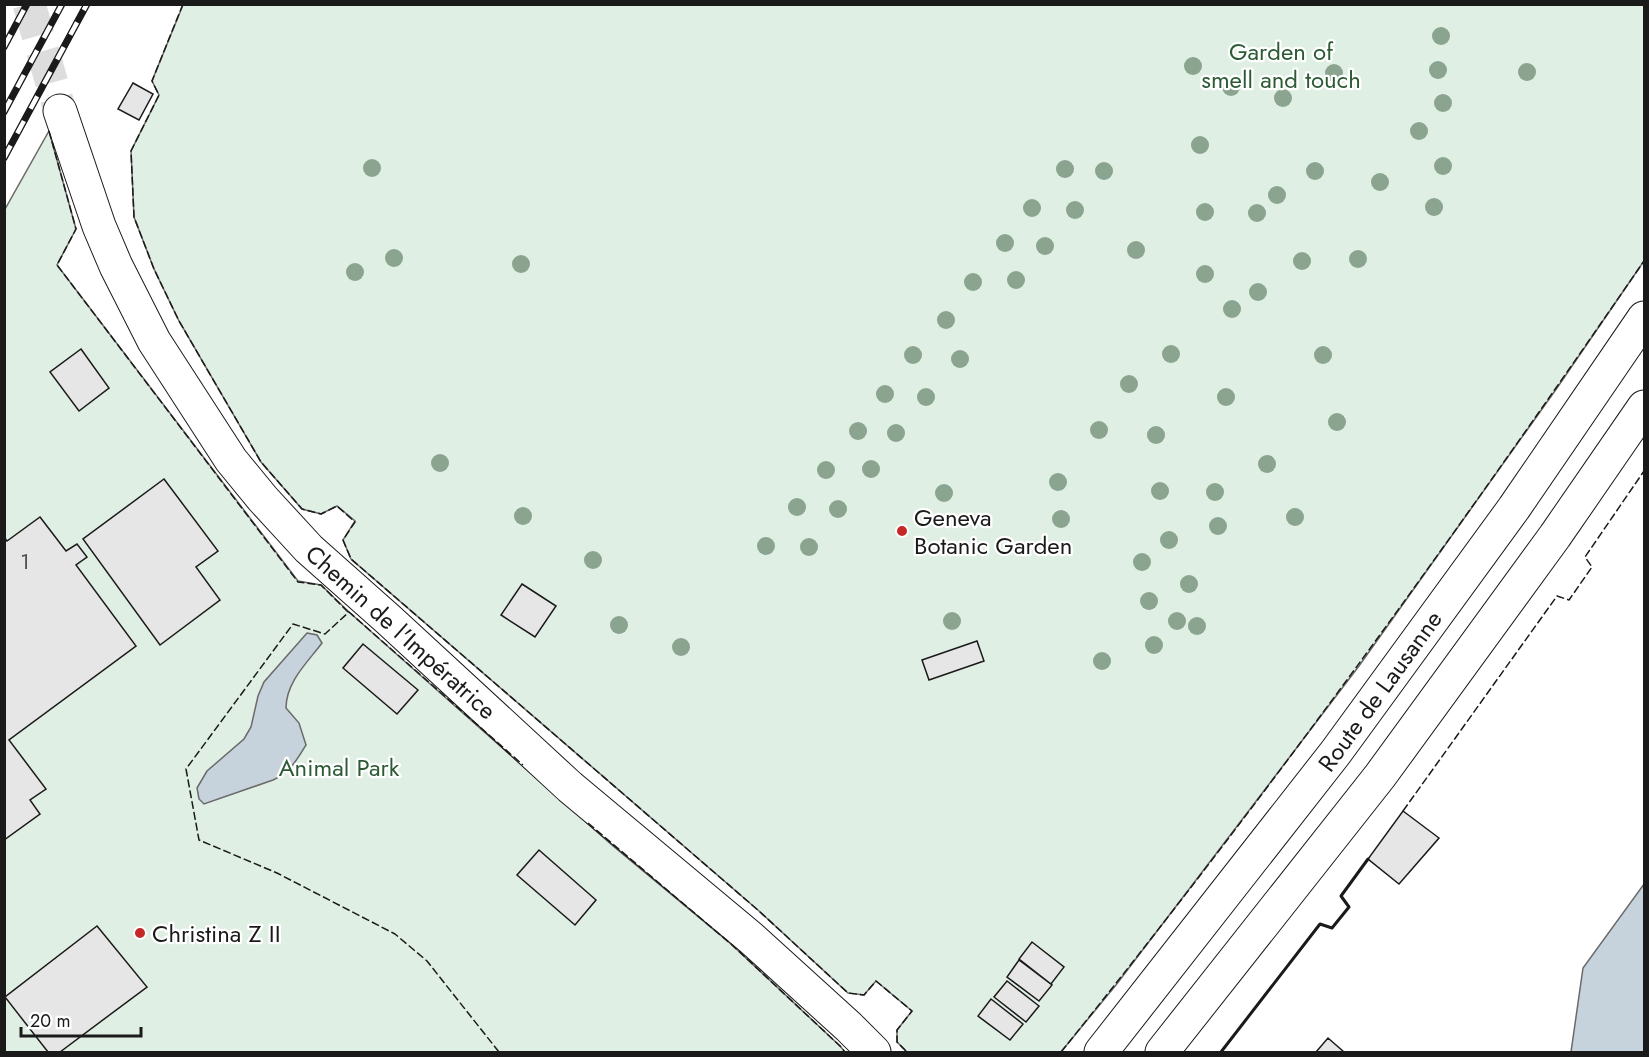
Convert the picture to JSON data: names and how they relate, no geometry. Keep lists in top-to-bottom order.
{
  "streets": {
    "main road": ["Chemin de l'Impératrice", "Route de Lausanne"]
  },
  "parks": ["Garden of smell and touch", "Animal Park"],
  "places": ["Geneva Botanic Garden", "Christina Z II"],
  "house_numbers": ["1"],
  "scale_bar": "20 m"
}
